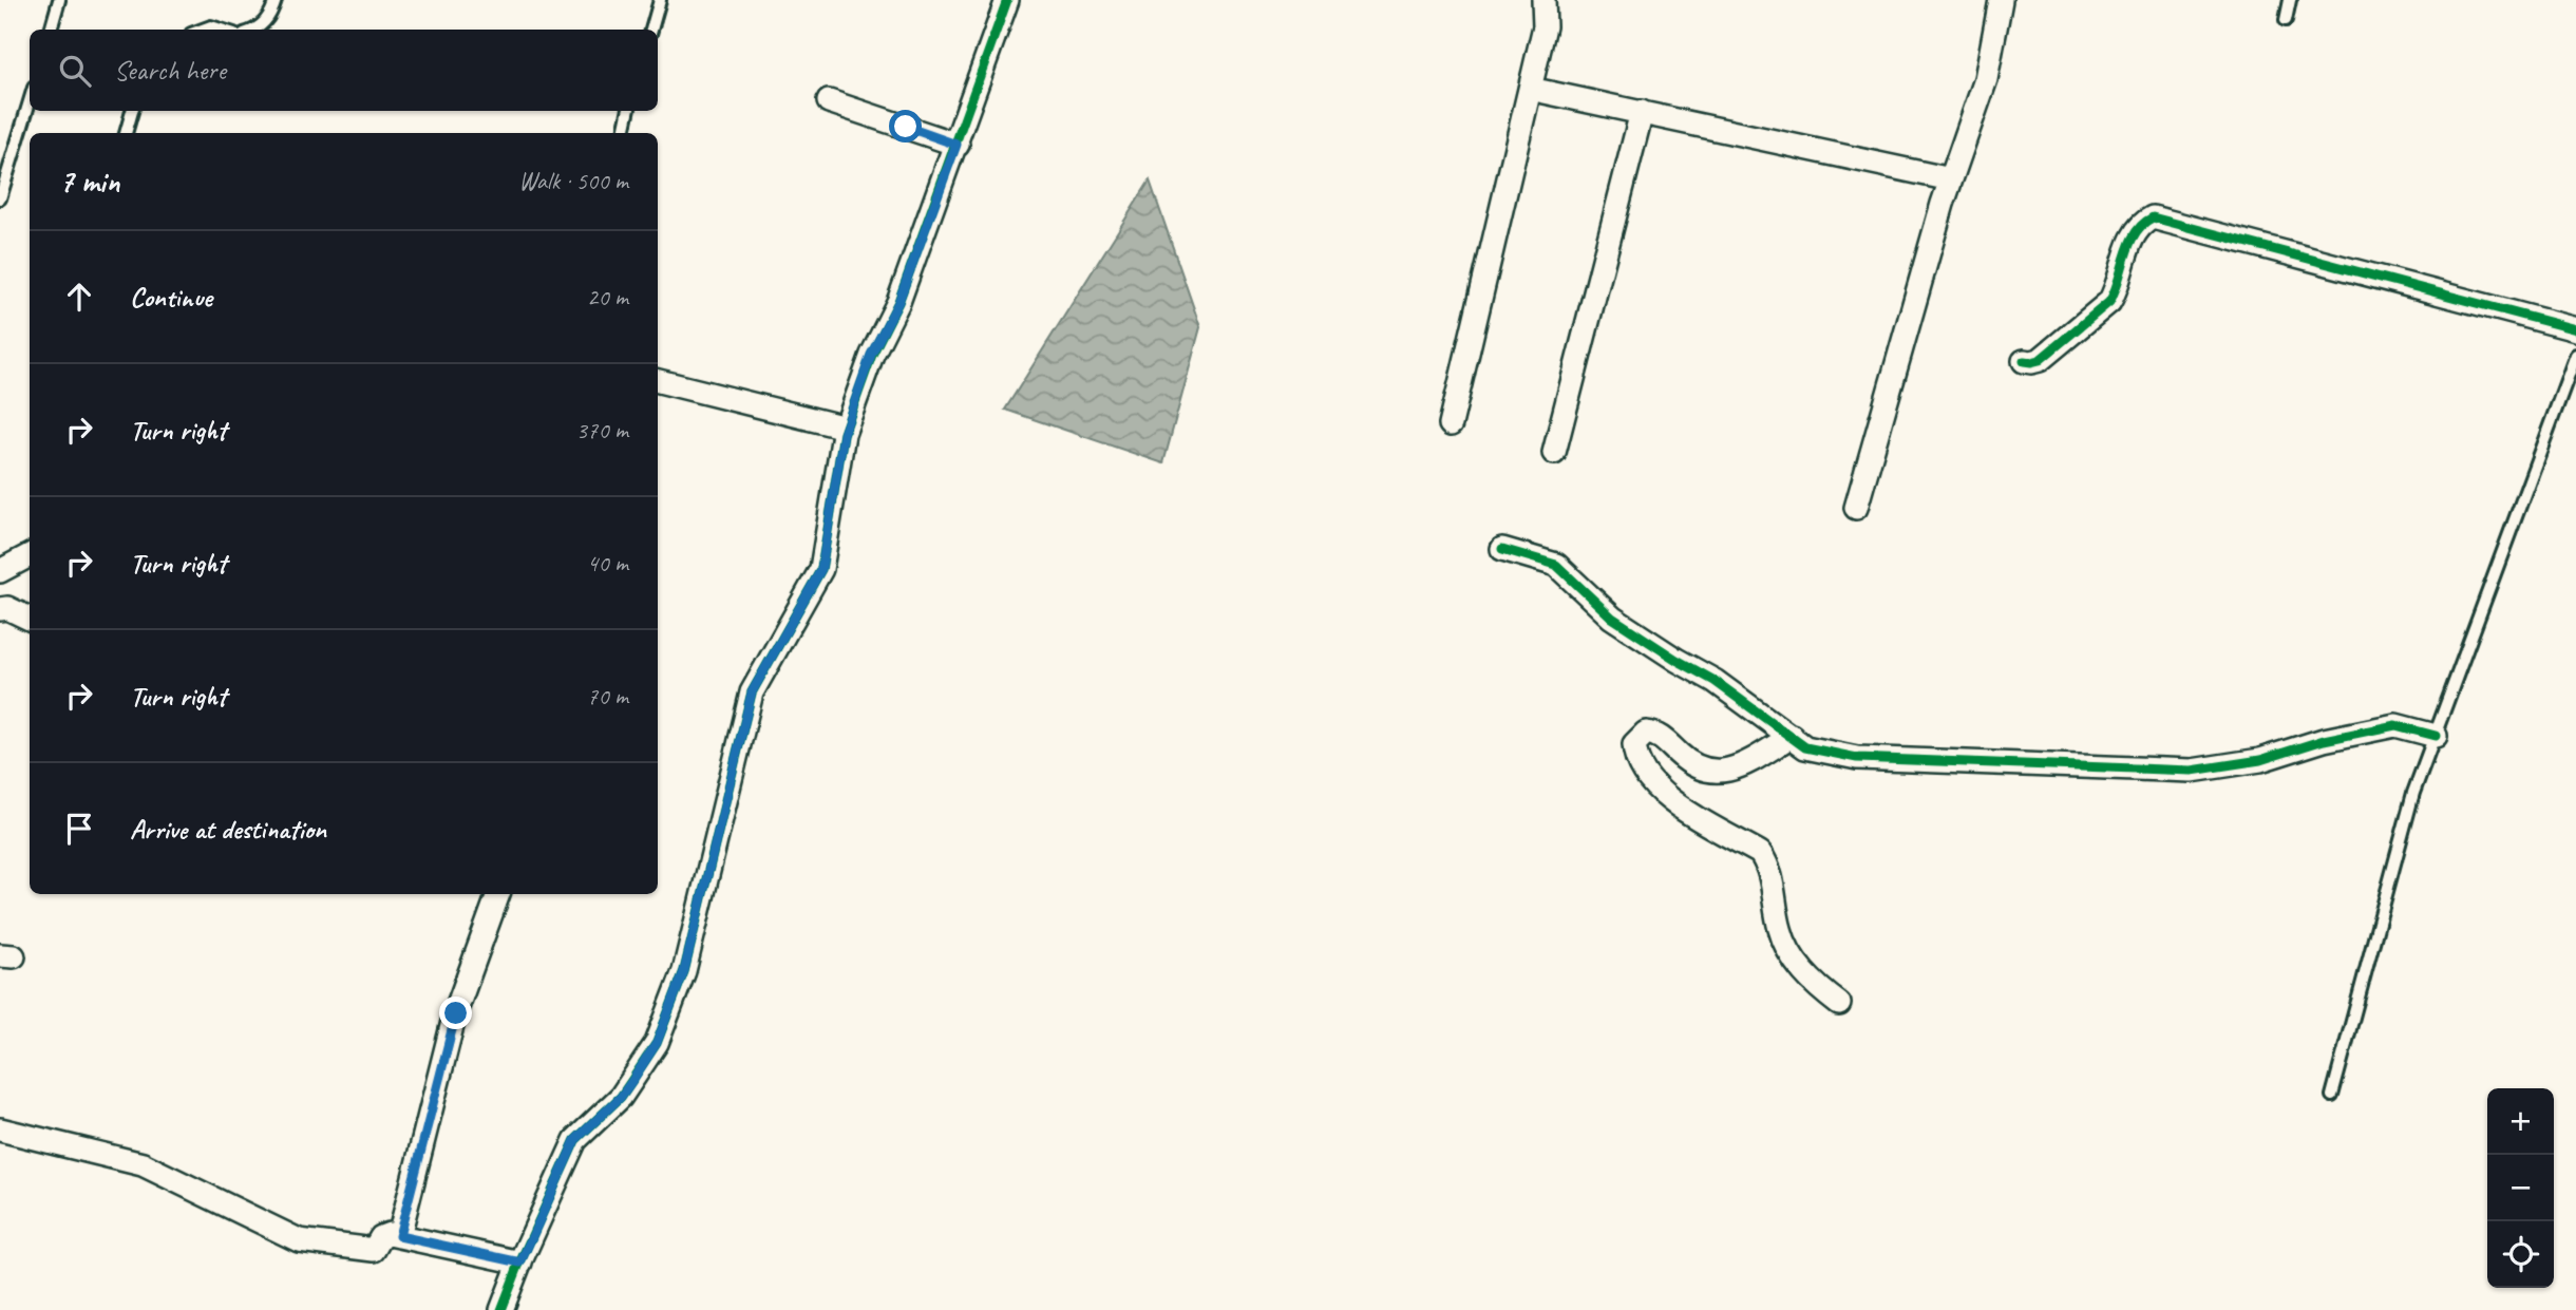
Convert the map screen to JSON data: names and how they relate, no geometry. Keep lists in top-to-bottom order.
{
  "page": {
    "search": "Search here",
    "heading": ["7 min", "Walk · 500 m"],
    "list": [
      ["Continue", "20 m"],
      ["Turn right", "370 m"],
      ["Turn right", "40 m"],
      ["Turn right", "70 m"],
      "Arrive at destination"
    ],
    "map_buttons": ["+", "−"]
  }
}
